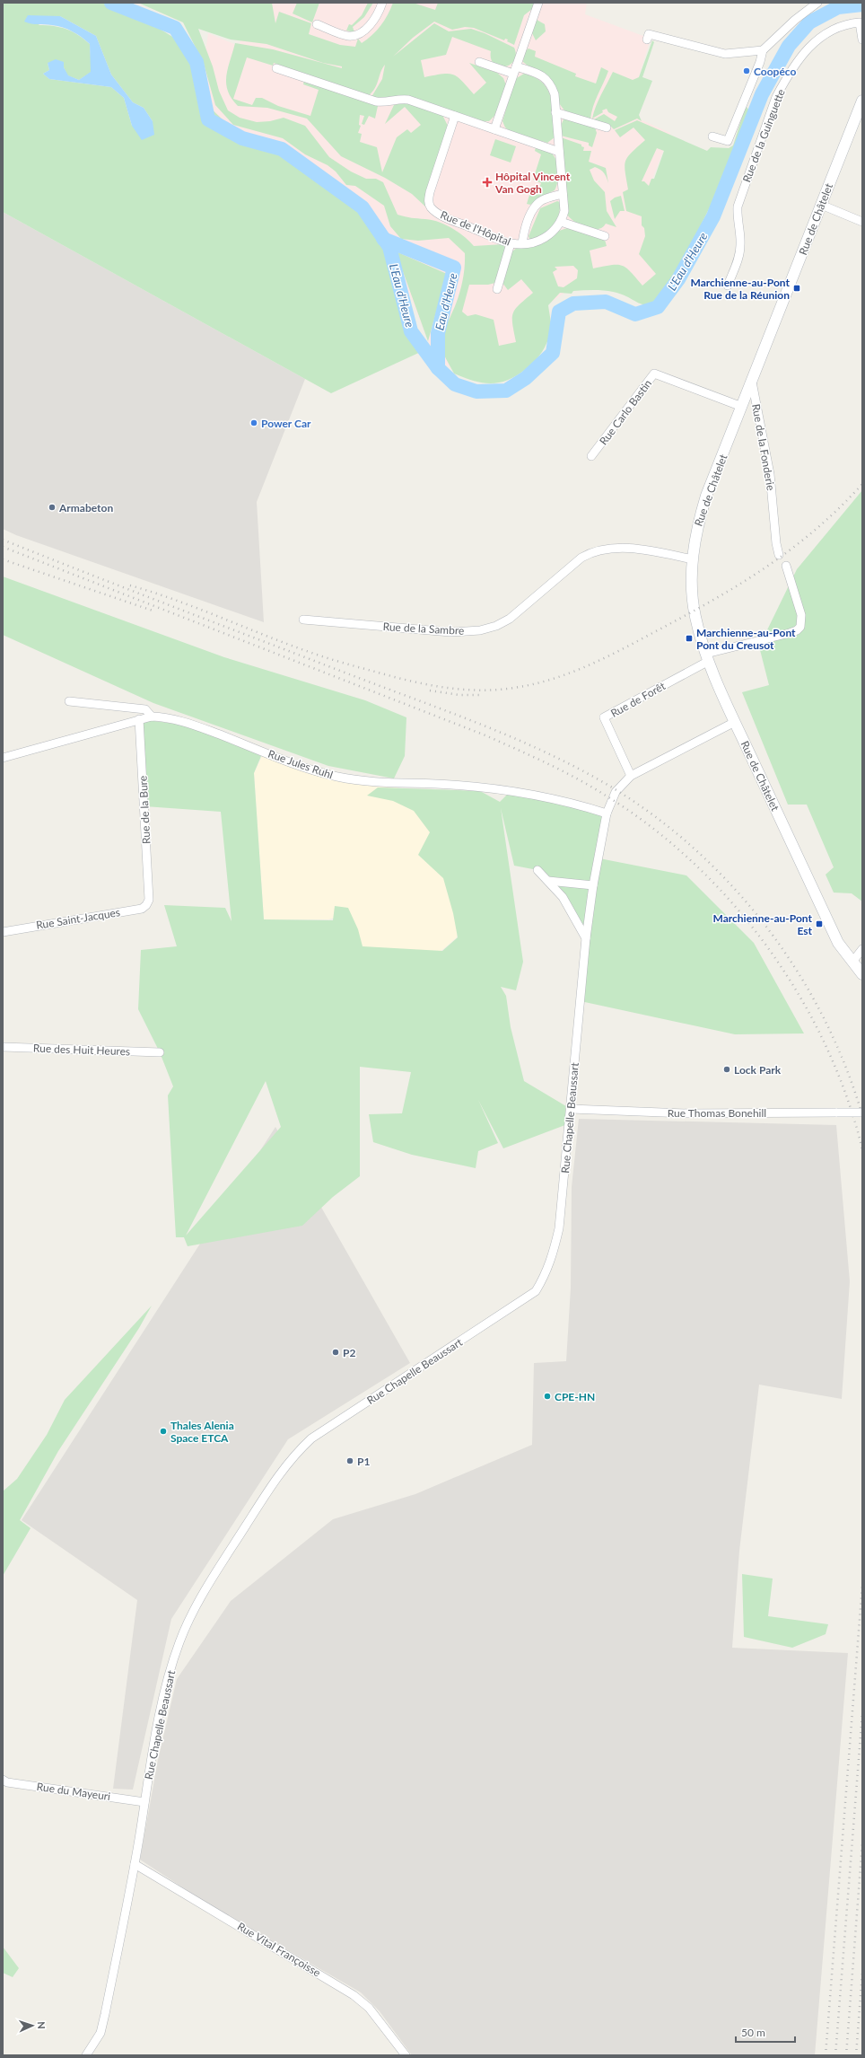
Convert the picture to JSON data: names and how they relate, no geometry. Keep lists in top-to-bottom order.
{
  "streets": {
    "main road": ["Rue de Châtelet"],
    "street": [
      "Rue de la Guinguette",
      "Rue de l'Hôpital",
      "Rue Carlo Bastin",
      "Rue de la Fonderie",
      "Rue de la Sambre",
      "Rue de Forêt",
      "Rue Jules Ruhl",
      "Rue de la Bure",
      "Rue Saint-Jacques",
      "Rue des Huit Heures",
      "Rue Thomas Bonehill",
      "Rue Chapelle Beaussart",
      "Rue du Mayeuri",
      "Rue Vital Françoisse"
    ]
  },
  "crossings": [
    ["Rue de Châtelet", "Rue Carlo Bastin"],
    ["Rue de Châtelet", "Rue de la Fonderie"],
    ["Rue de Châtelet", "Rue de la Sambre"],
    ["Rue de Châtelet", "Rue de Forêt"],
    ["Rue de Châtelet", "Rue Chapelle Beaussart"],
    ["Rue de Forêt", "Rue Chapelle Beaussart"],
    ["Rue Jules Ruhl", "Rue de la Bure"],
    ["Rue Jules Ruhl", "Rue Chapelle Beaussart"],
    ["Rue de la Bure", "Rue Saint-Jacques"],
    ["Rue Thomas Bonehill", "Rue Chapelle Beaussart"],
    ["Rue Chapelle Beaussart", "Rue du Mayeuri"],
    ["Rue Chapelle Beaussart", "Rue Vital Françoisse"]
  ],
  "water": ["L'Eau d'Heure", "Eau d'Heure"],
  "places": {
    "other": [
      "Coopéco",
      "Power Car",
      "Armabeton",
      "Lock Park",
      "P2",
      "CPE-HN",
      "Thales Alenia Space ETCA",
      "P1"
    ],
    "health": ["Hôpital Vincent Van Gogh"],
    "transit": ["Marchienne-au-Pont Rue de la Réunion", "Marchienne-au-Pont Pont du Creusot", "Marchienne-au-Pont Est"]
  },
  "scale_bar": "50 m",
  "north": "right"
}
